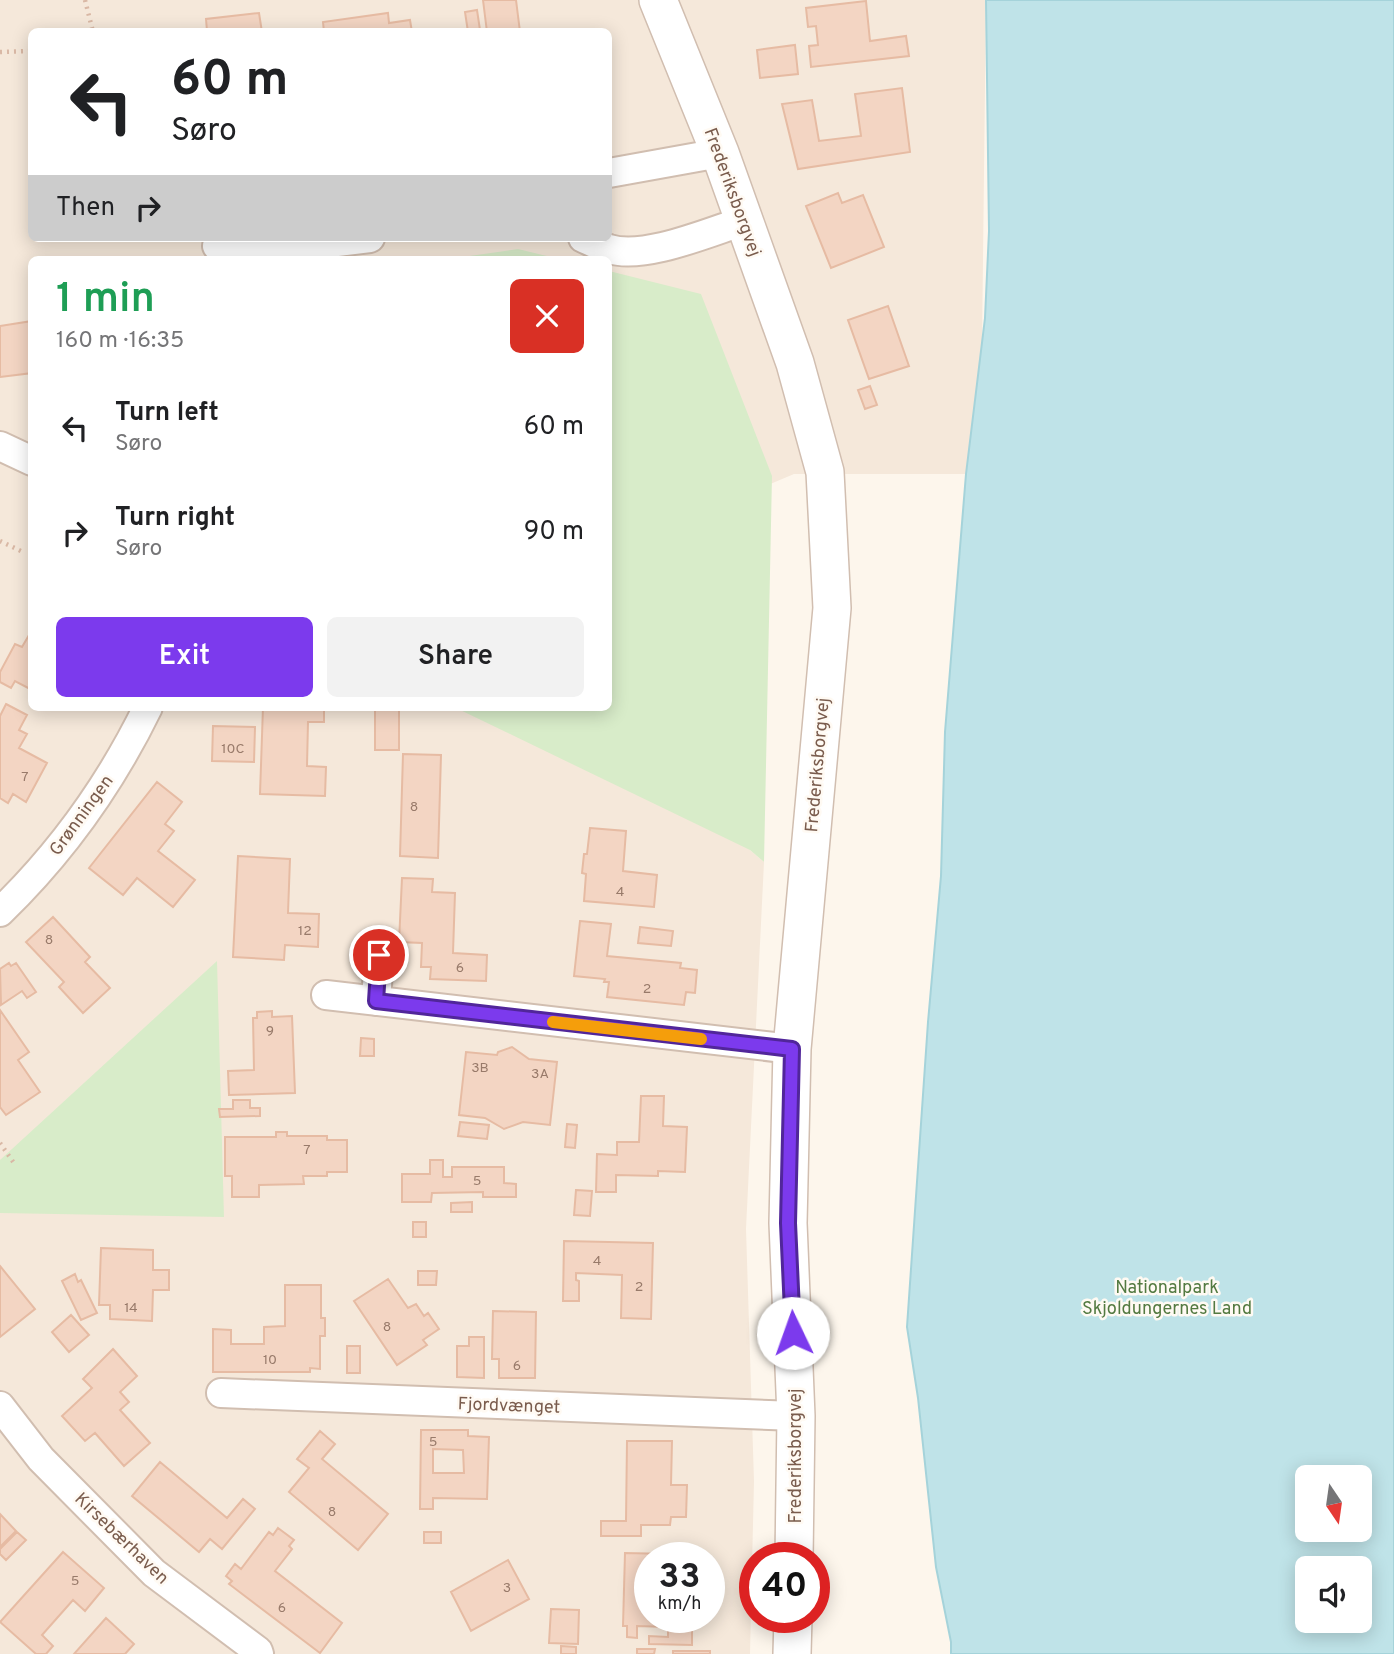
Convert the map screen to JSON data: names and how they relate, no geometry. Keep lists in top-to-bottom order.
{
  "streets": {
    "street": [
      "Frederiksborgvej",
      "Grønningen",
      "Fjordvænget",
      "Kirsebærhaven"
    ]
  },
  "crossings": [
    ["Frederiksborgvej", "Fjordvænget"]
  ],
  "parks": ["Nationalpark Skjoldungernes Land"],
  "house_numbers": [
    "10C",
    "7",
    "8",
    "4",
    "12",
    "8",
    "6",
    "2",
    "9",
    "3B",
    "3A",
    "7",
    "5",
    "4",
    "2",
    "14",
    "8",
    "10",
    "6",
    "5",
    "8",
    "5",
    "3",
    "6"
  ],
  "north": "bottom",
  "page": {
    "turn": ["60 m", "Søro"],
    "then": "Then",
    "heading": ["1 min", "160 m · 16:35"],
    "list": [
      {
        "name": "Turn left",
        "note": "Søro",
        "value": "60 m"
      },
      {
        "name": "Turn right",
        "note": "Søro",
        "value": "90 m"
      }
    ],
    "buttons": ["Exit", "Share"],
    "speed": "33 km/h",
    "limit": "40"
  }
}
